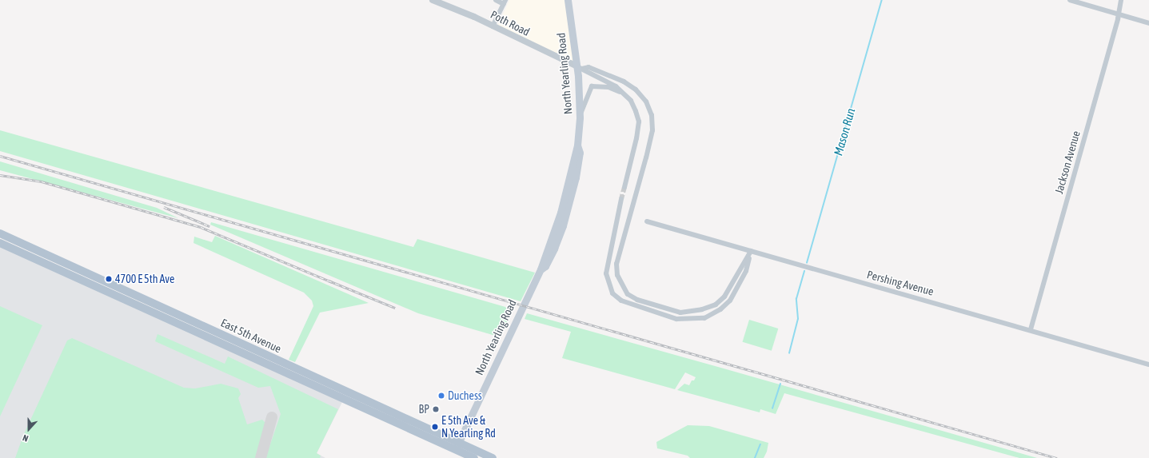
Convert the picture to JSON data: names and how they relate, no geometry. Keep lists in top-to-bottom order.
{
  "streets": {
    "main road": ["North Yearling Road", "East 5th Avenue"],
    "street": ["Poth Road", "Jackson Avenue", "Pershing Avenue"]
  },
  "crossings": [
    ["Poth Road", "North Yearling Road"],
    ["North Yearling Road", "East 5th Avenue"],
    ["Jackson Avenue", "Pershing Avenue"]
  ],
  "water": ["Mason Run"],
  "places": [
    "4700 E 5th Ave",
    "Duchess",
    "BP",
    "E 5th Ave & N Yearling Rd"
  ],
  "north": "bottom"
}
